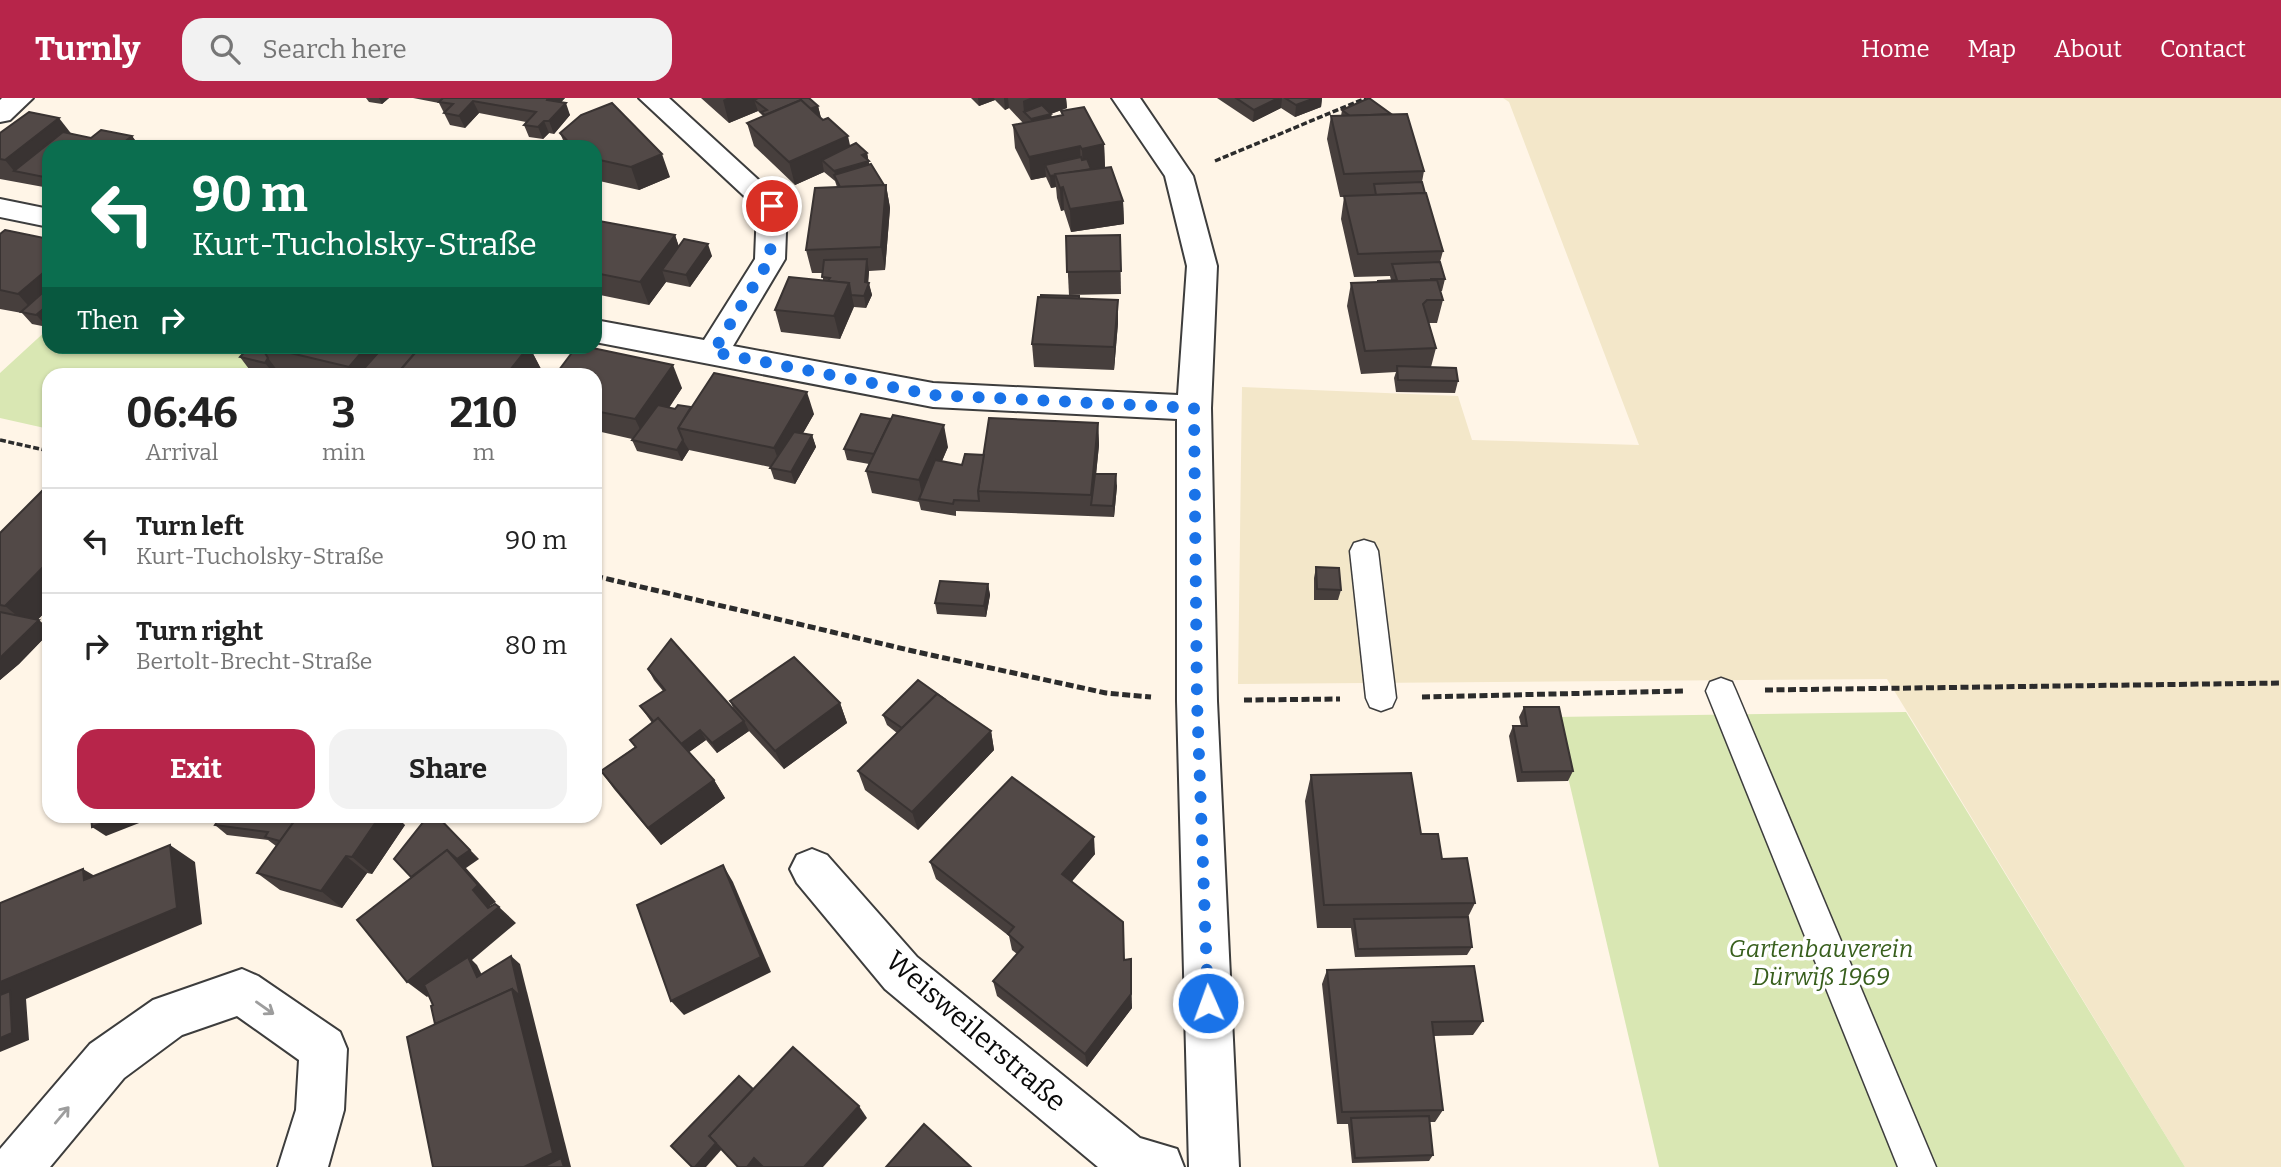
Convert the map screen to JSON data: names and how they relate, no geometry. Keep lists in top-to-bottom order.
{
  "streets": {
    "street": ["Weisweilerstraße"]
  },
  "parks": ["Gartenbauverein Dürwiß 1969"],
  "page": {
    "header": "Turnly",
    "search": "Search here",
    "nav": [
      "Home",
      "Map",
      "About",
      "Contact"
    ],
    "turn": ["90 m", "Kurt-Tucholsky-Straße"],
    "then": "Then",
    "eta": [
      "06:46",
      "Arrival",
      "3",
      "min",
      "210",
      "m"
    ],
    "list": [
      {
        "name": "Turn left",
        "note": "Kurt-Tucholsky-Straße",
        "value": "90 m"
      },
      {
        "name": "Turn right",
        "note": "Bertolt-Brecht-Straße",
        "value": "80 m"
      }
    ],
    "buttons": ["Exit", "Share"]
  }
}
